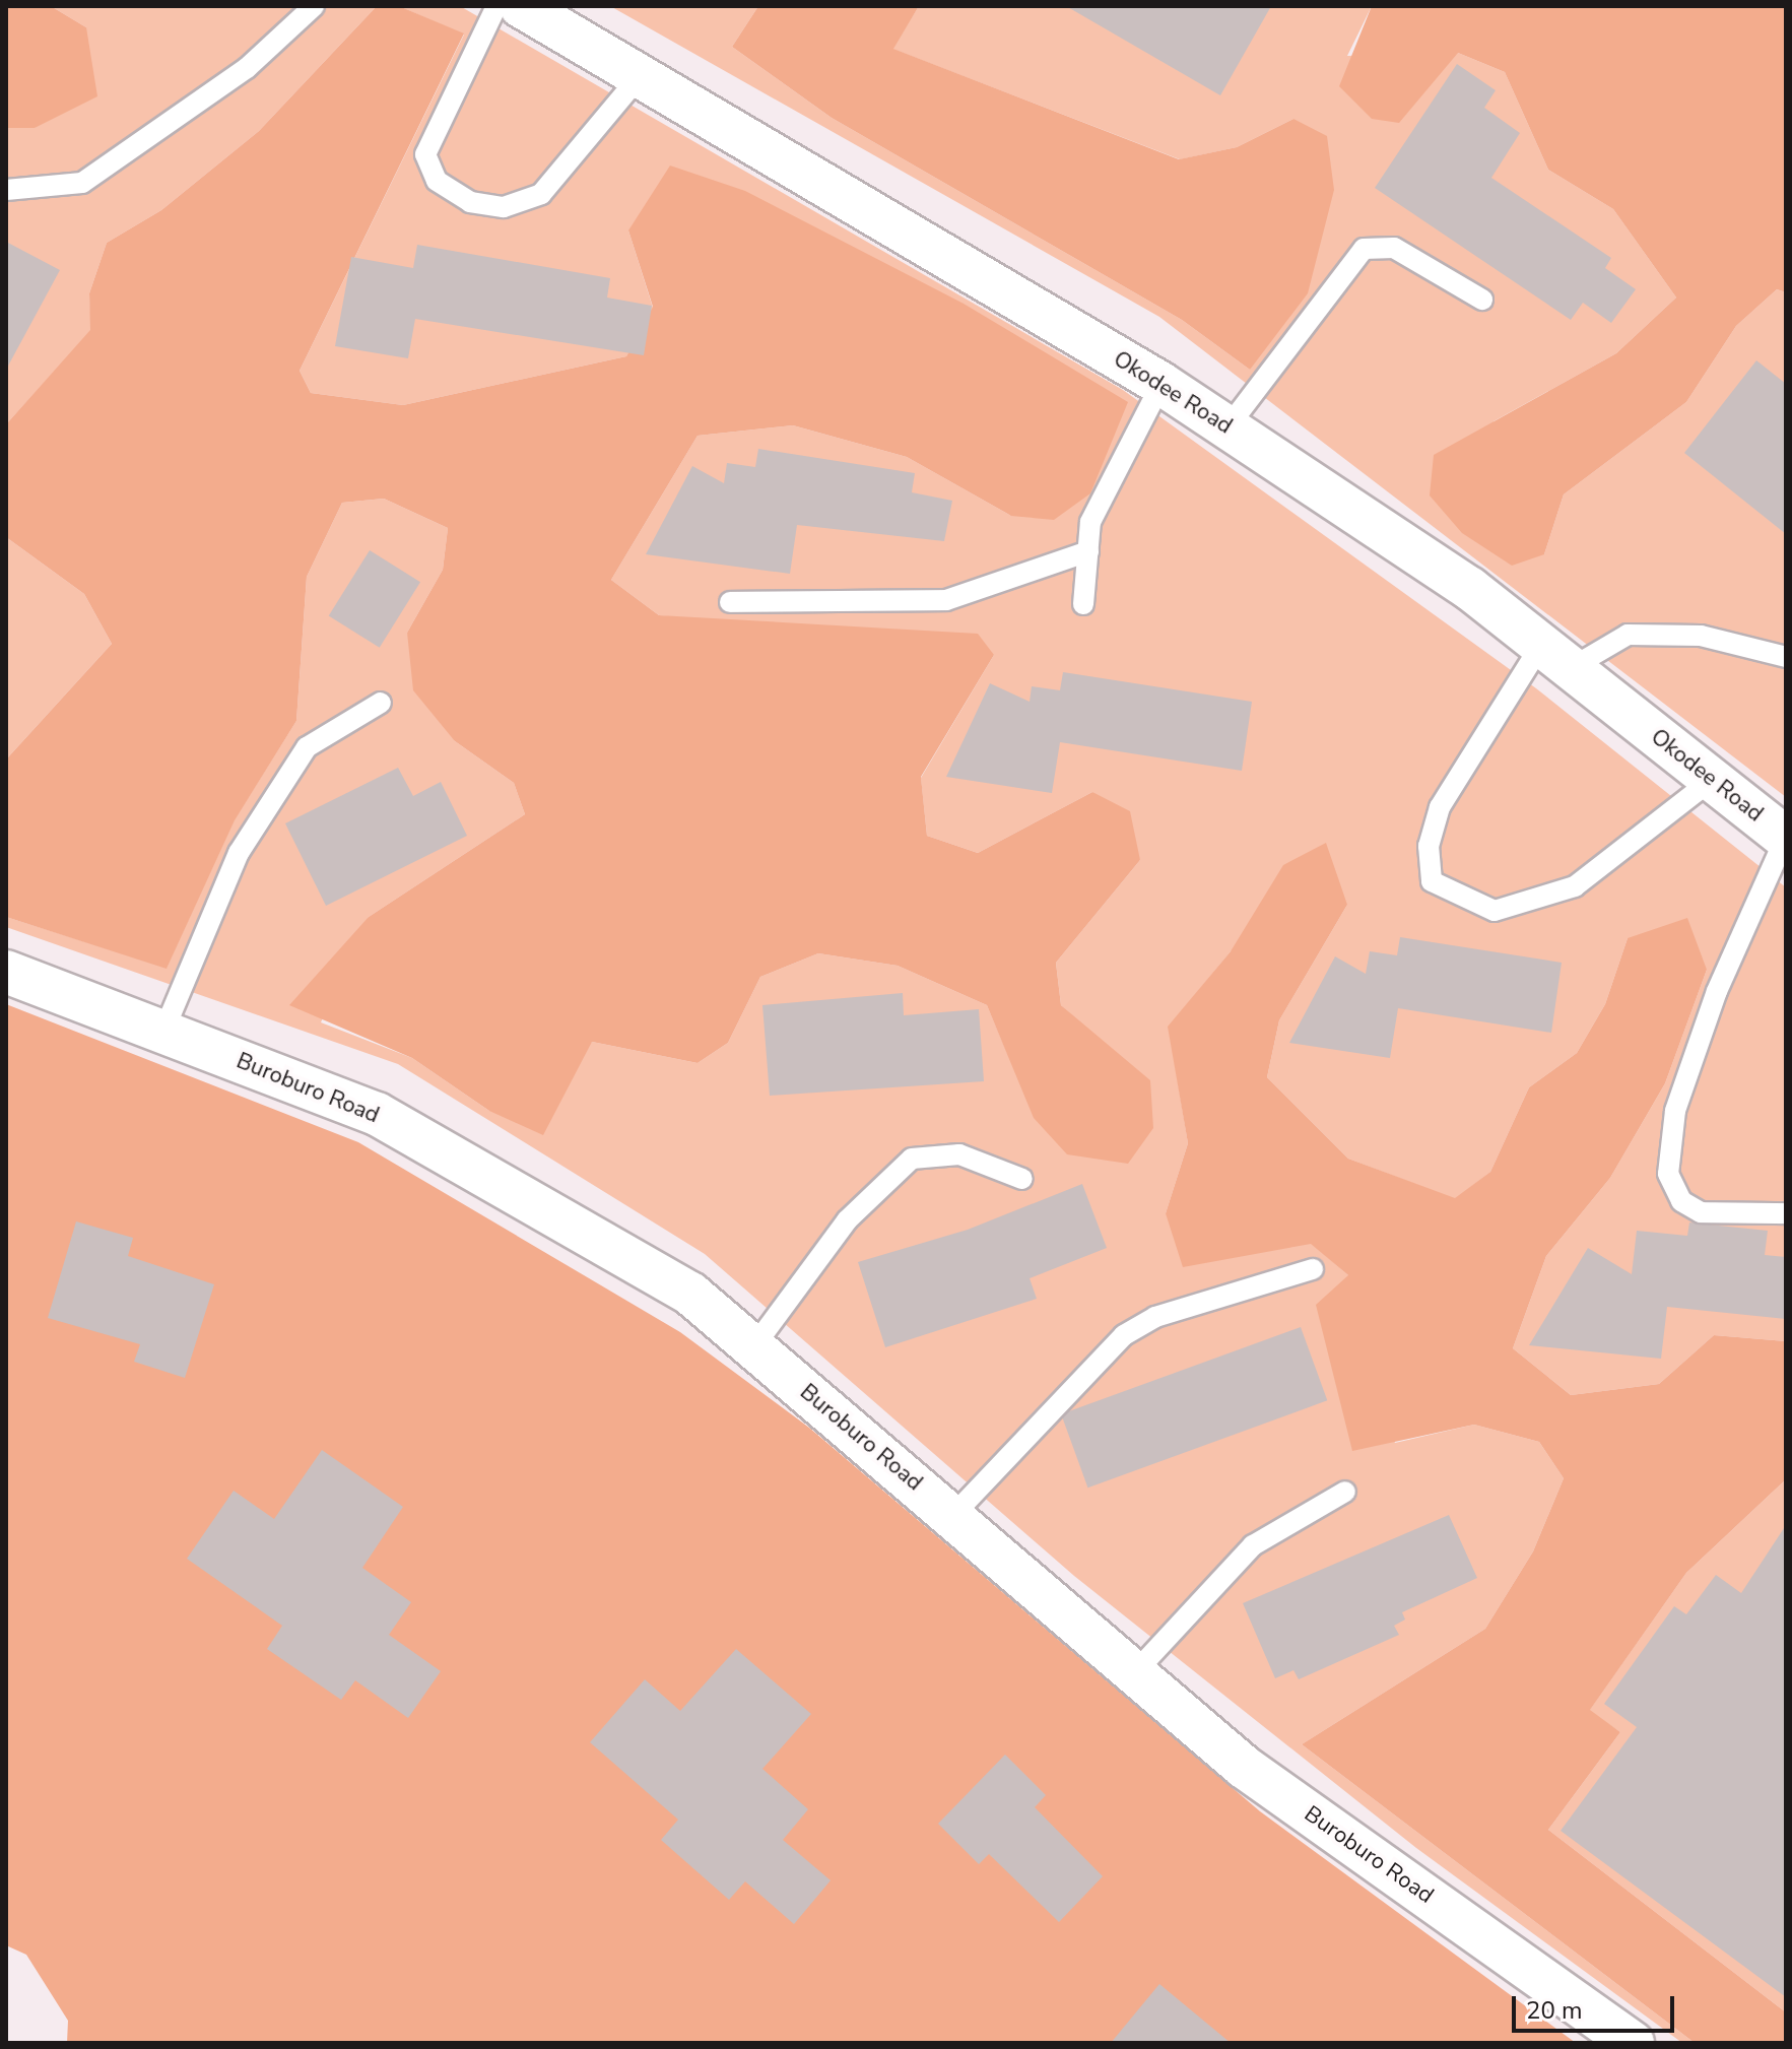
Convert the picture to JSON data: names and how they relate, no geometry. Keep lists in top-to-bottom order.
{
  "streets": {
    "street": ["Okodee Road", "Buroburo Road"]
  },
  "scale_bar": "20 m"
}
